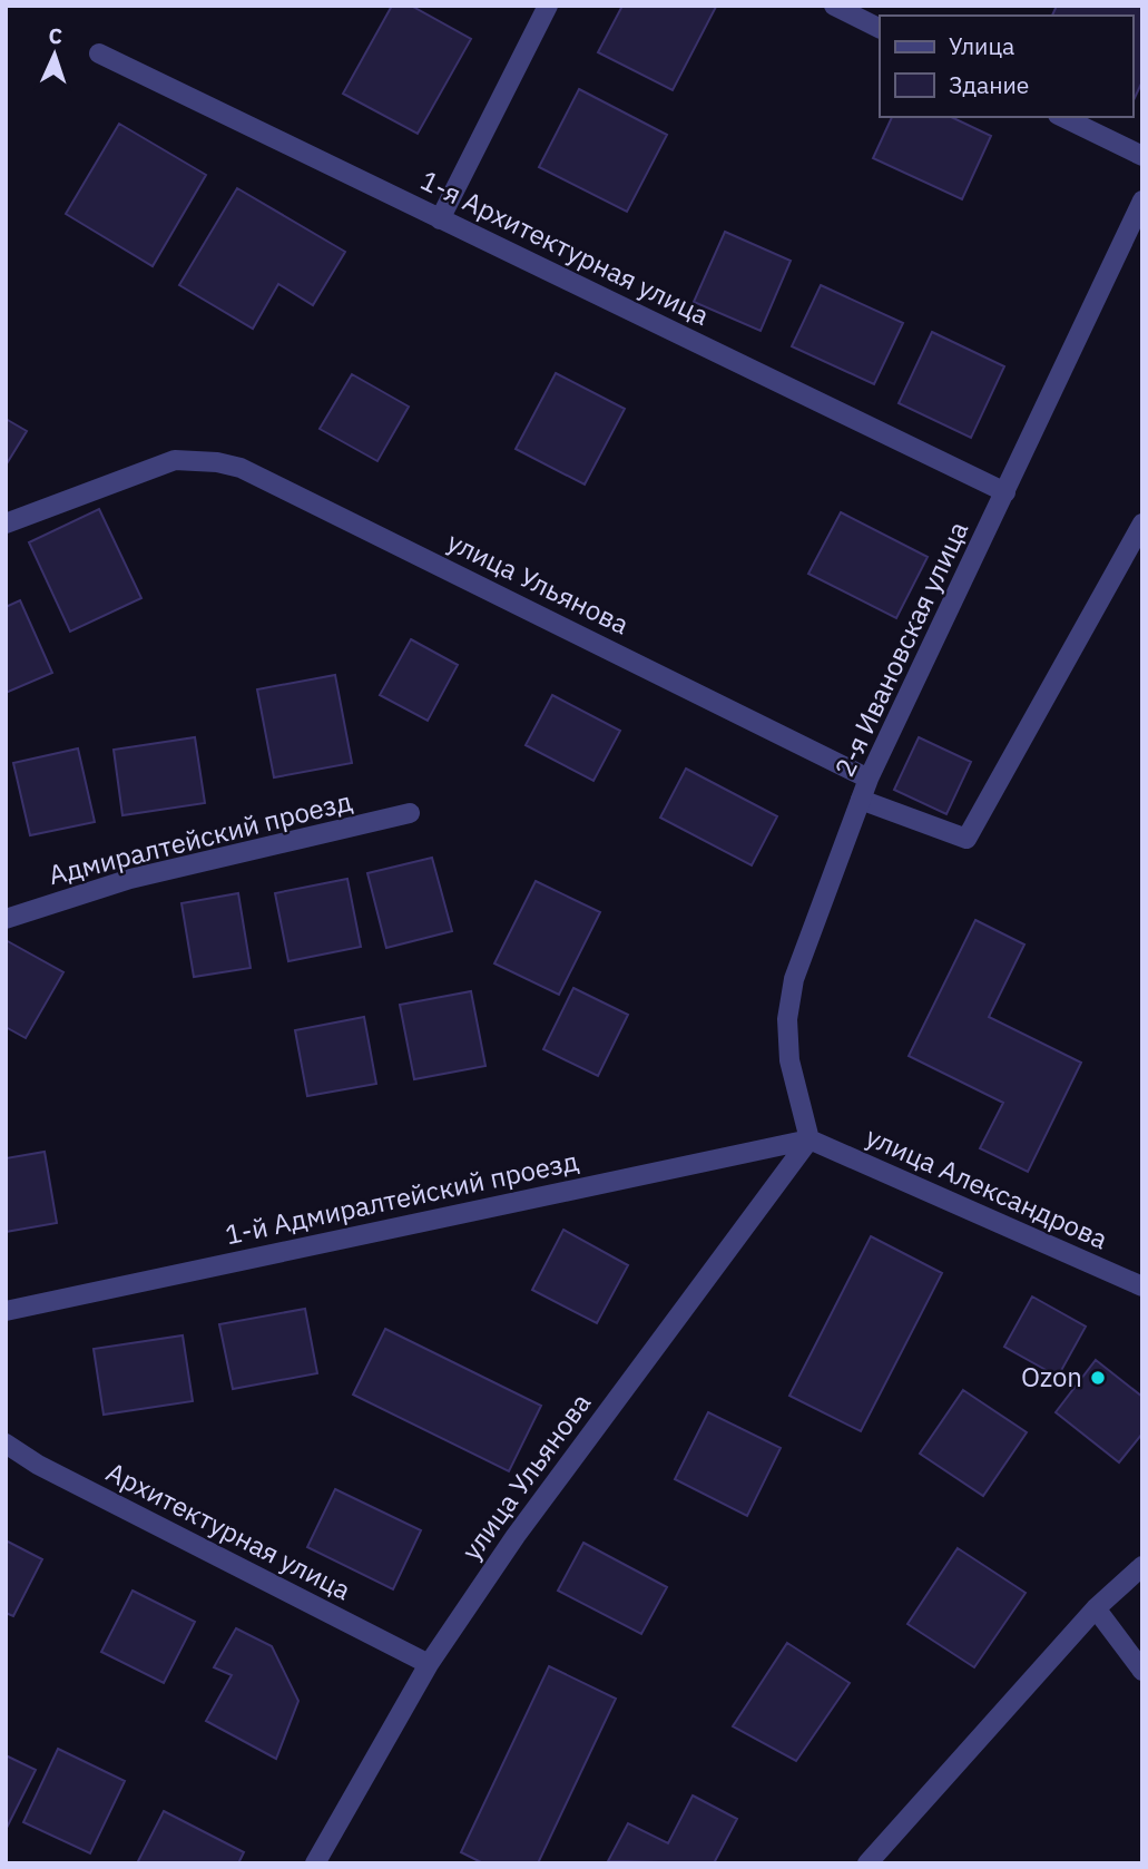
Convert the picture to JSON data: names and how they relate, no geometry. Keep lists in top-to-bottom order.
{
  "streets": {
    "street": [
      "1-я Архитектурная улица",
      "улица Ульянова",
      "2-я Ивановская улица",
      "Адмиралтейский проезд",
      "улица Александрова",
      "1-й Адмиралтейский проезд",
      "Архитектурная улица"
    ]
  },
  "crossings": [
    ["1-я Архитектурная улица", "2-я Ивановская улица"],
    ["улица Ульянова", "2-я Ивановская улица"],
    ["улица Ульянова", "улица Александрова"],
    ["улица Ульянова", "1-й Адмиралтейский проезд"],
    ["улица Ульянова", "Архитектурная улица"],
    ["2-я Ивановская улица", "улица Александрова"],
    ["2-я Ивановская улица", "1-й Адмиралтейский проезд"],
    ["улица Александрова", "1-й Адмиралтейский проезд"]
  ],
  "places": ["Ozon"],
  "legend": ["Улица", "Здание"],
  "north": "top"
}
